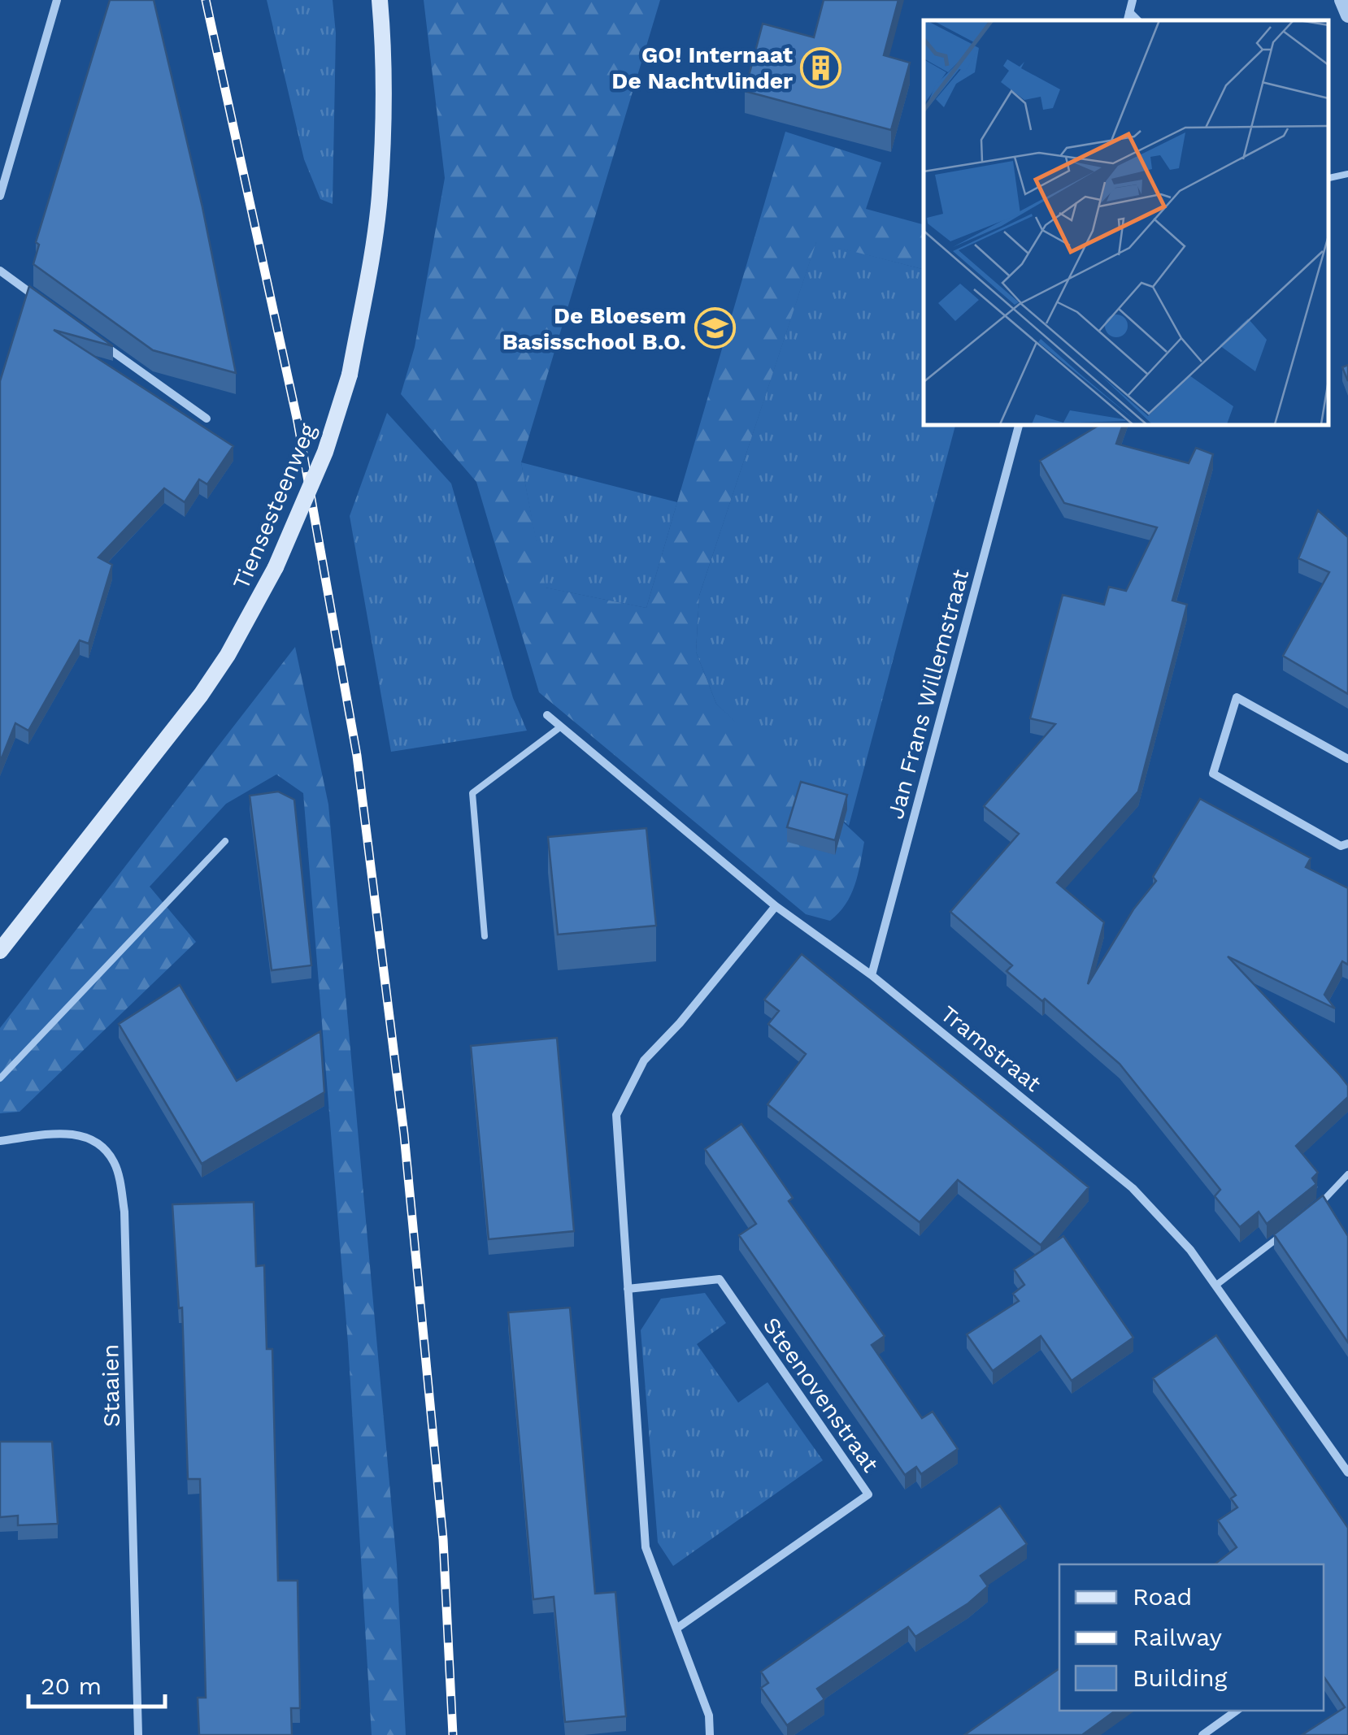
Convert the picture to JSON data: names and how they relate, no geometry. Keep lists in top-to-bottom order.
{
  "streets": {
    "main road": ["Tiensesteenweg"],
    "street": [
      "Jan Frans Willemstraat",
      "Tramstraat",
      "Staaien",
      "Steenovenstraat"
    ]
  },
  "crossings": [
    ["Jan Frans Willemstraat", "Tramstraat"]
  ],
  "places": {
    "building": ["GO! Internaat De Nachtvlinder"],
    "school or university": ["De Bloesem Basisschool B.O."]
  },
  "legend": ["Road", "Railway", "Building"],
  "scale_bar": "20 m"
}
